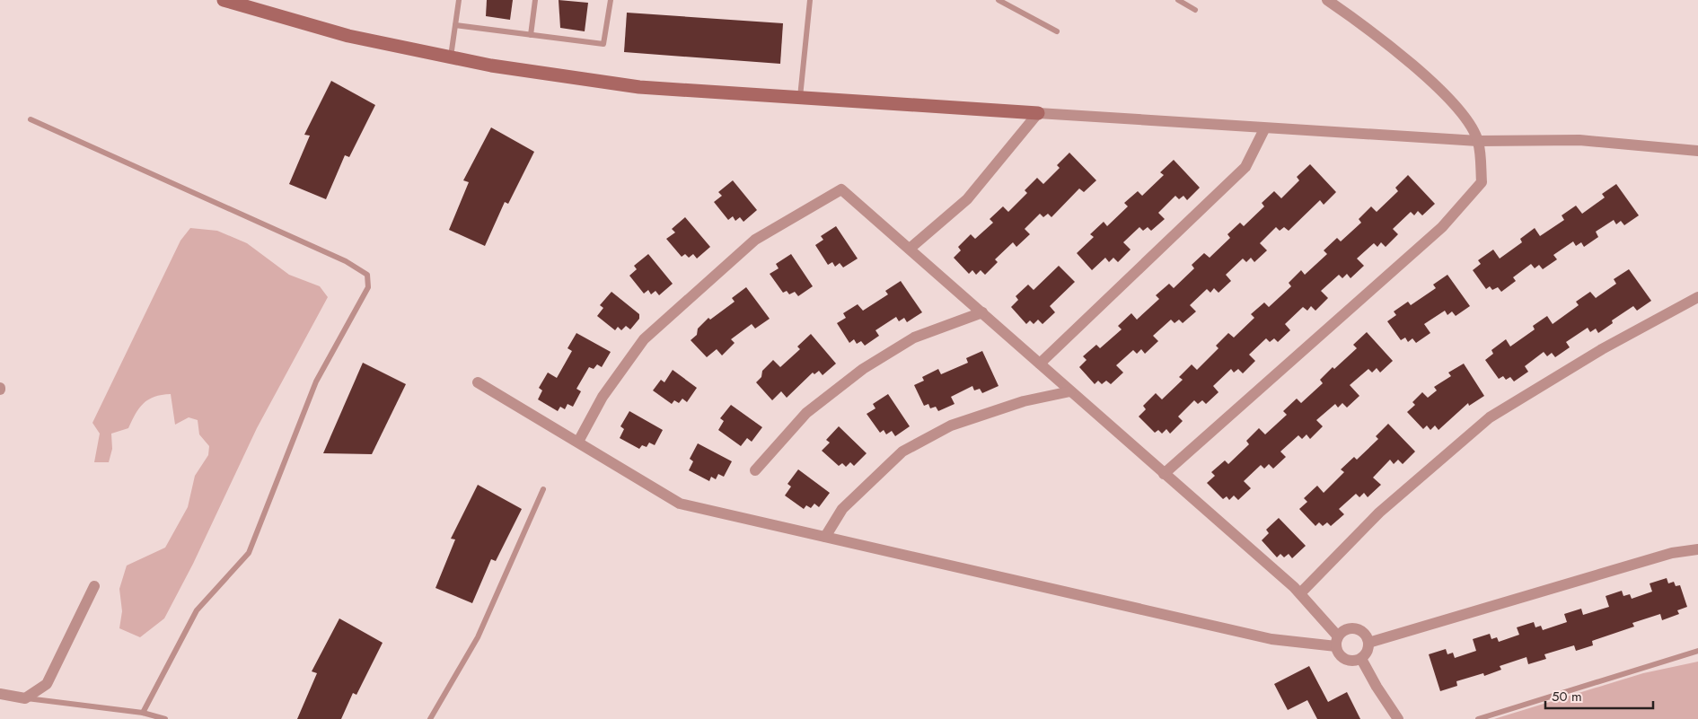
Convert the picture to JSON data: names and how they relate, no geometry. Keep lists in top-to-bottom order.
{
  "scale_bar": "50 m"
}
